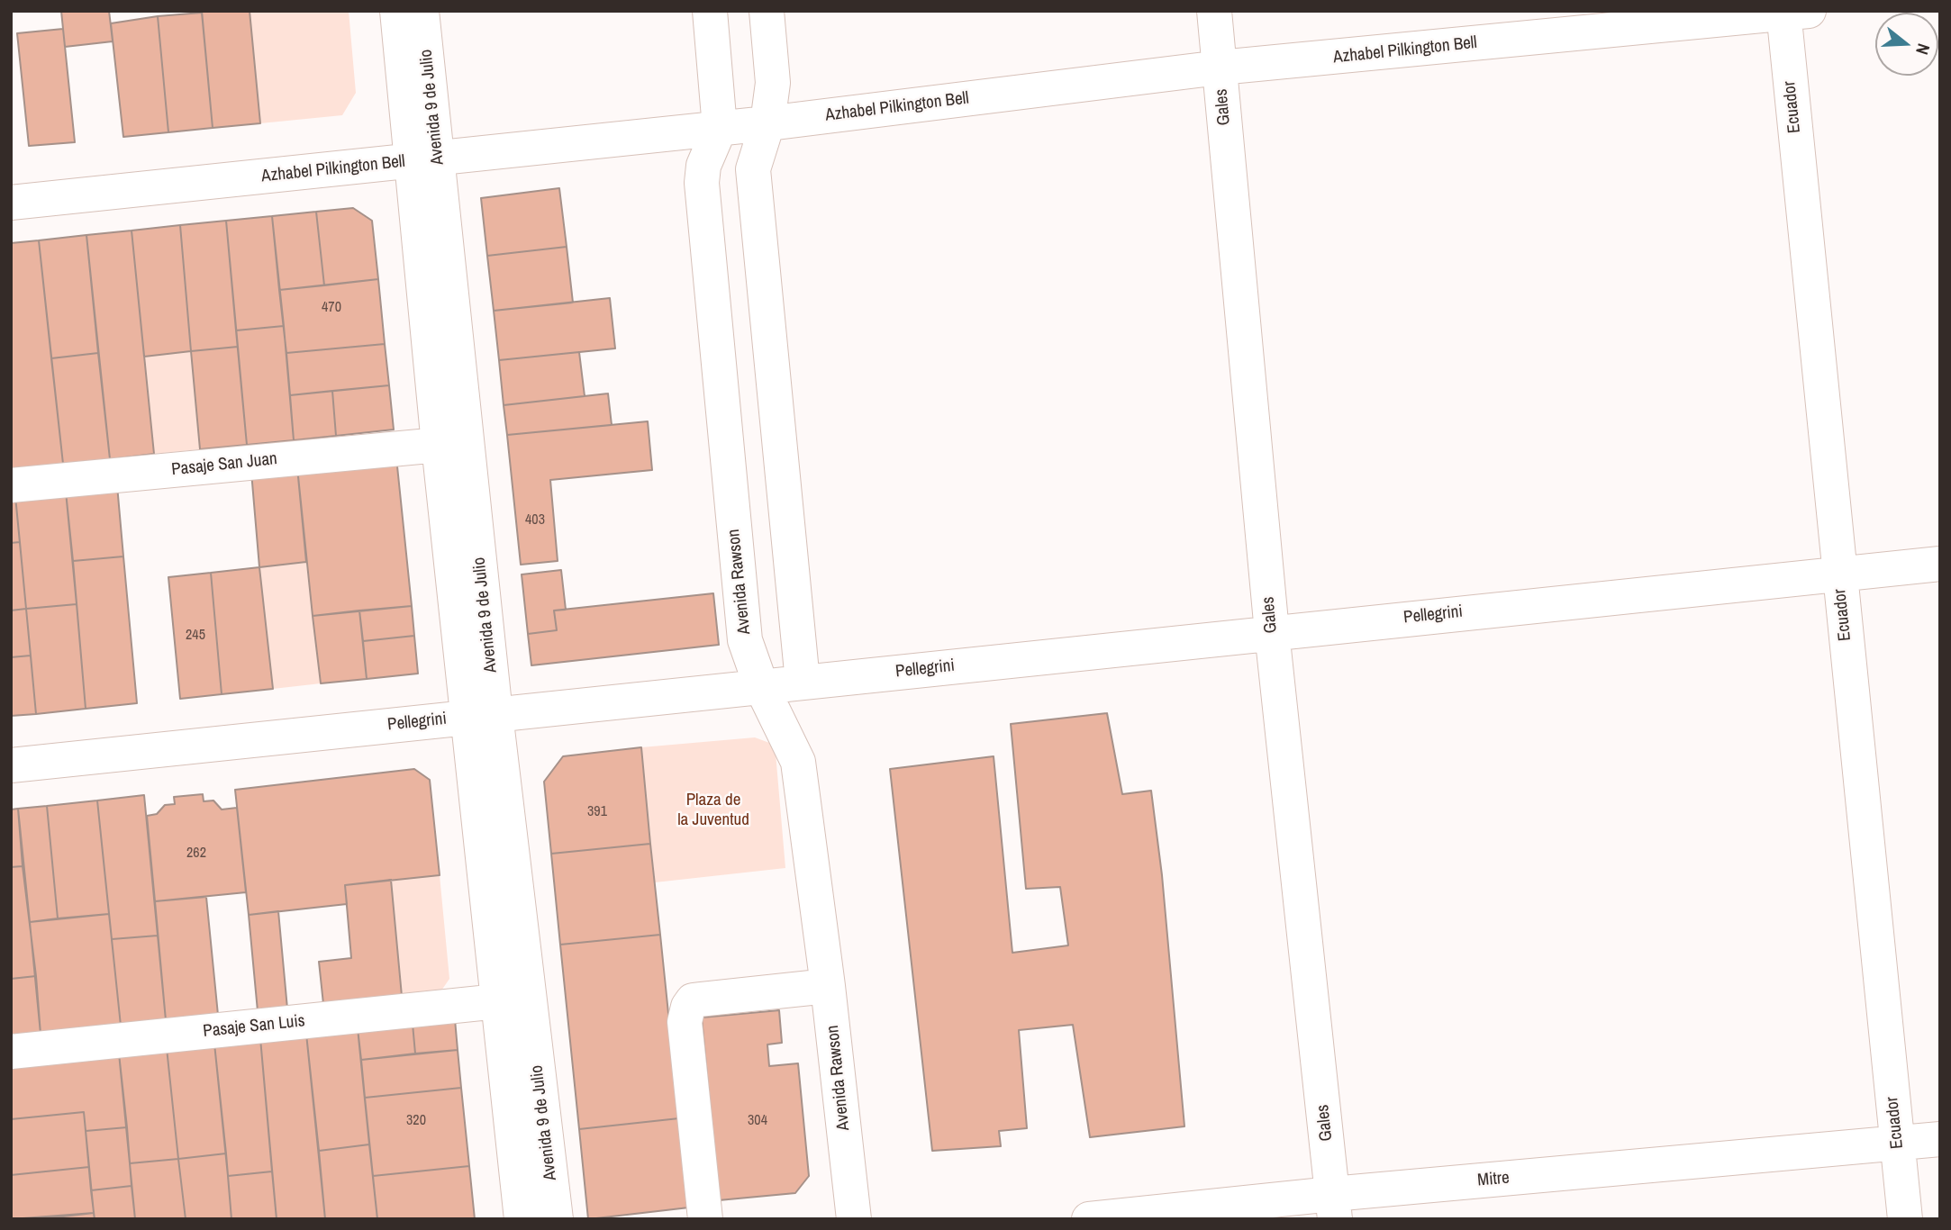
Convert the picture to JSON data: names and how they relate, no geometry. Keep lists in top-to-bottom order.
{
  "streets": {
    "street": [
      "Azhabel Pilkington Bell",
      "Avenida 9 de Julio",
      "Gales",
      "Ecuador",
      "Pasaje San Juan",
      "Avenida Rawson",
      "Pellegrini",
      "Pasaje San Luis",
      "Mitre"
    ]
  },
  "crossings": [
    ["Azhabel Pilkington Bell", "Avenida 9 de Julio"],
    ["Azhabel Pilkington Bell", "Gales"],
    ["Azhabel Pilkington Bell", "Ecuador"],
    ["Azhabel Pilkington Bell", "Avenida Rawson"],
    ["Avenida 9 de Julio", "Pasaje San Juan"],
    ["Avenida 9 de Julio", "Pellegrini"],
    ["Avenida 9 de Julio", "Pasaje San Luis"],
    ["Gales", "Pellegrini"],
    ["Gales", "Mitre"],
    ["Ecuador", "Pellegrini"],
    ["Ecuador", "Mitre"],
    ["Avenida Rawson", "Pellegrini"]
  ],
  "parks": ["Plaza de la Juventud"],
  "house_numbers": [
    "470",
    "403",
    "245",
    "391",
    "262",
    "320",
    "304"
  ],
  "north": "right"
}
